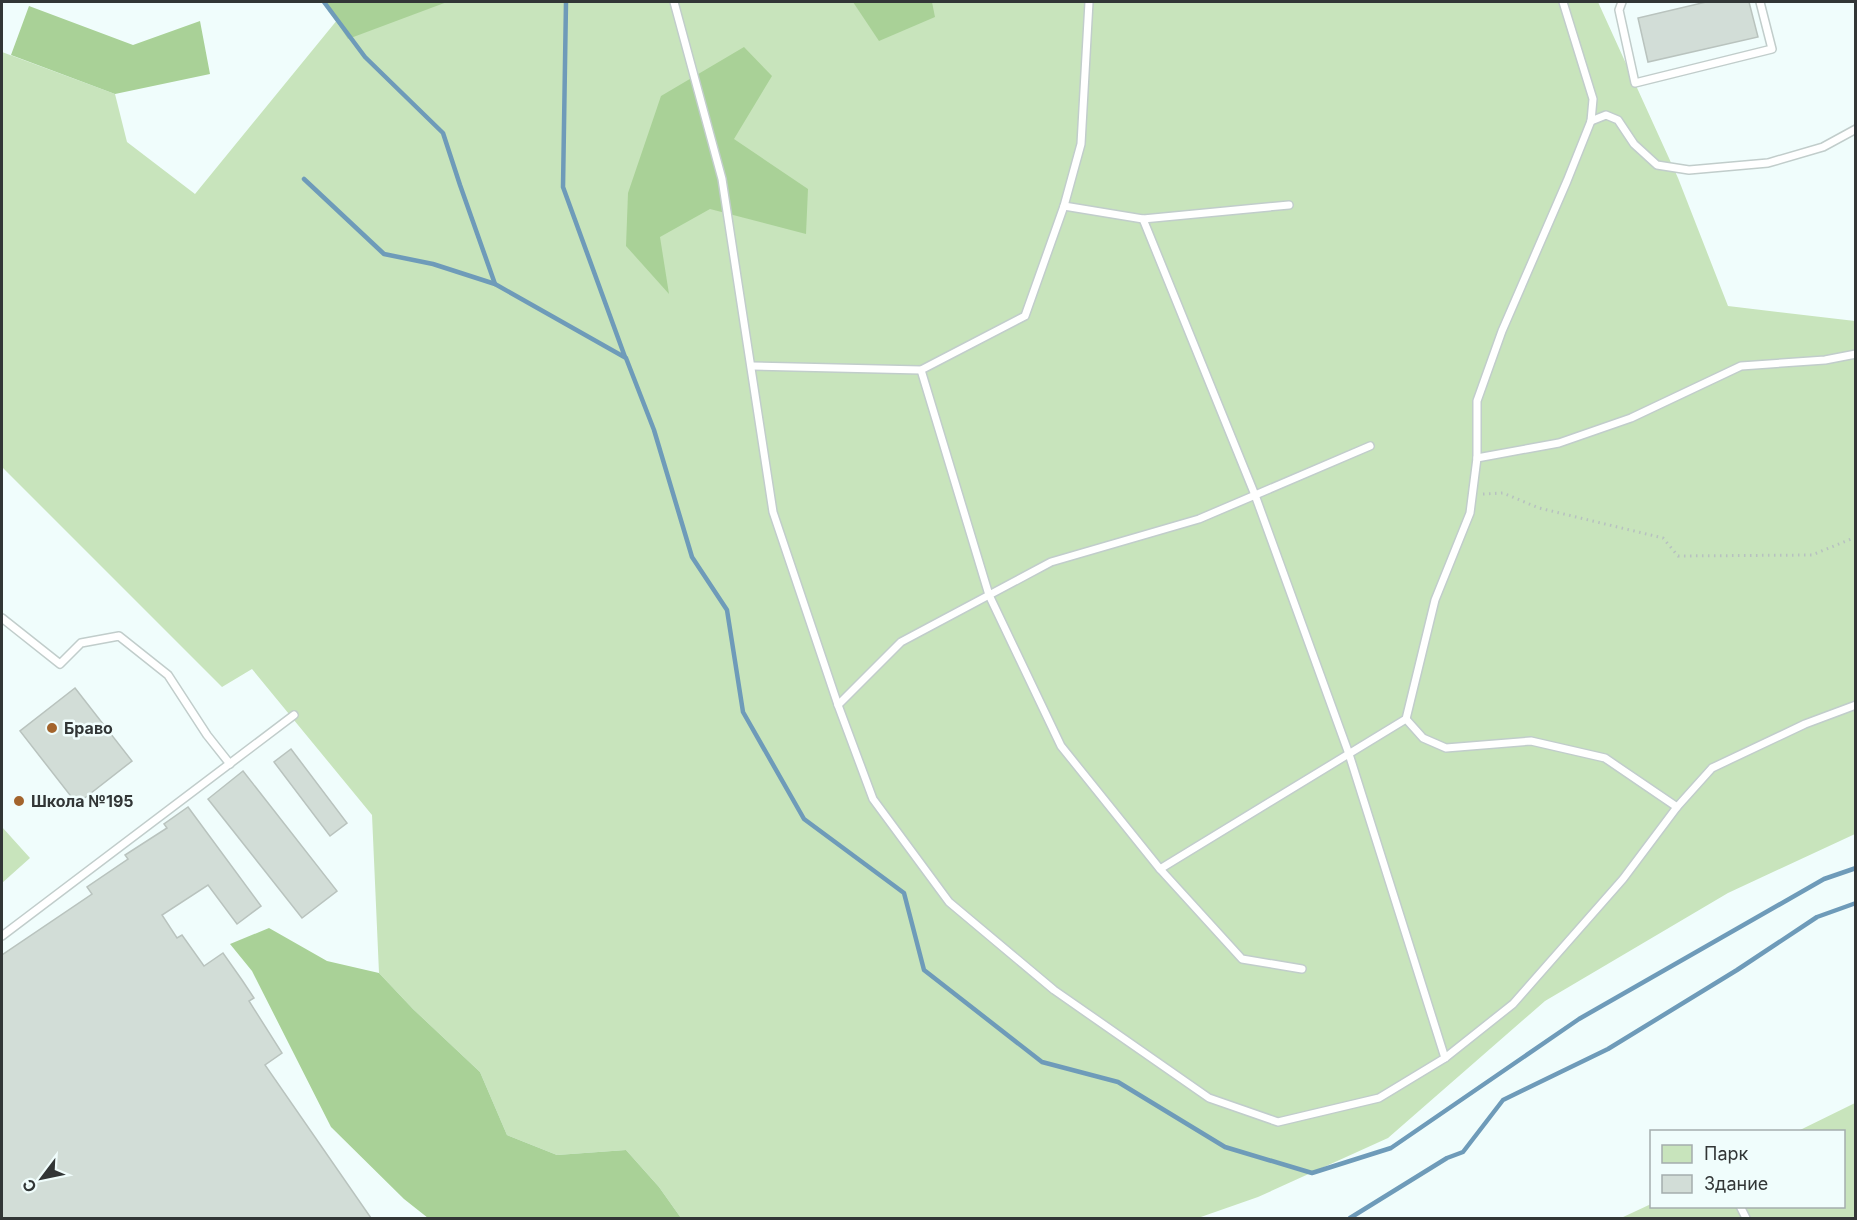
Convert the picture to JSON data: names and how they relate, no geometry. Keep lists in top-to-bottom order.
{
  "places": ["Браво", "Школа №195"],
  "legend": ["Парк", "Здание"],
  "north": "bottom left"
}
